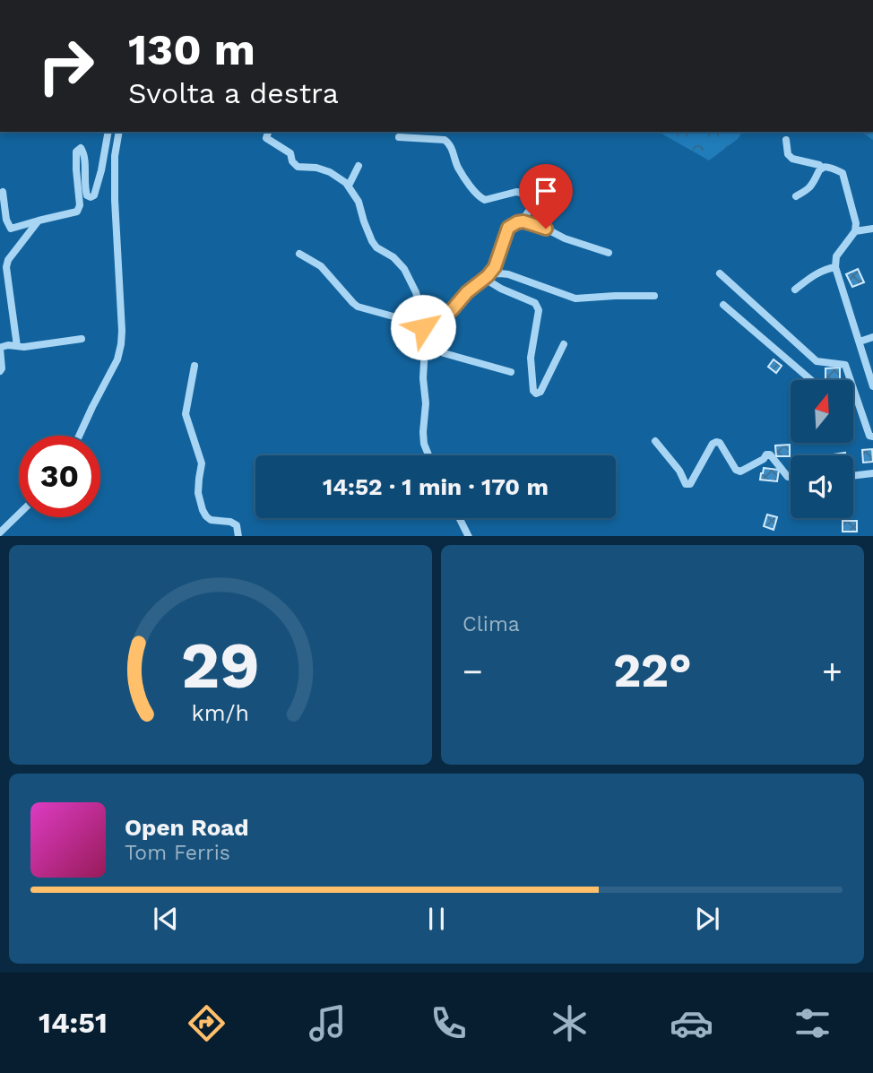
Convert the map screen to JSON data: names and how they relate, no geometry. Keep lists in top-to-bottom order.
{
  "north": "top",
  "page": {
    "turn": ["130 m", "Svolta a destra"],
    "limit": "30",
    "trip": "14:52 · 1 min · 170 m",
    "tile": "Clima",
    "heat": ["−", "22°", "+"],
    "song": ["Open Road", "Tom Ferris"],
    "tabs": "14:51",
    "gauge": ["29", "km/h"]
  }
}
